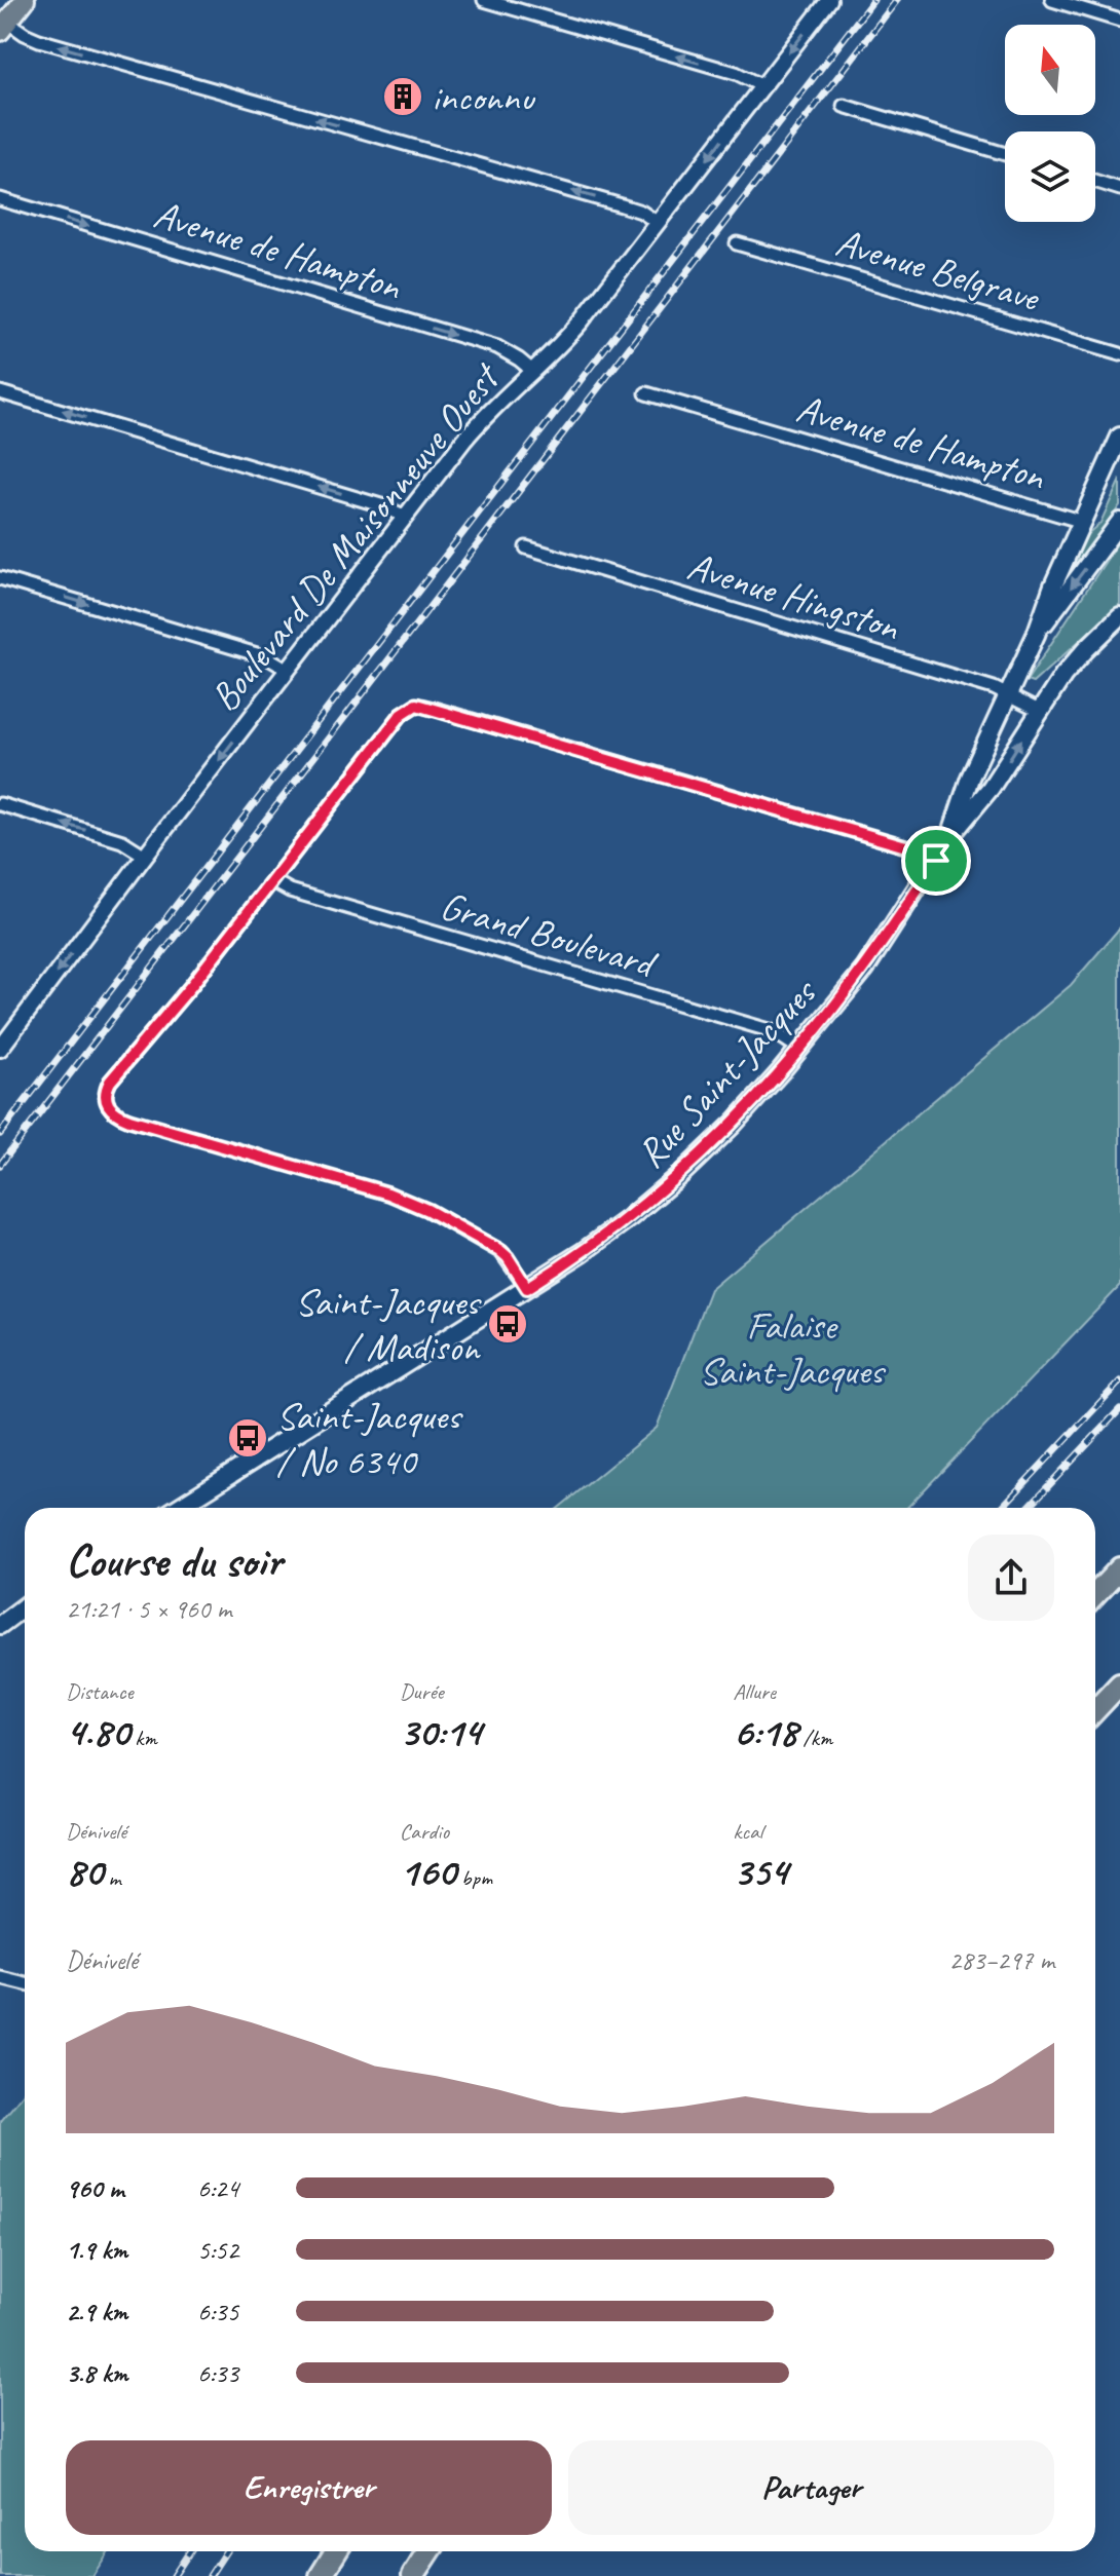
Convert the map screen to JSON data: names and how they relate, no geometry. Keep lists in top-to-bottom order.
{
  "streets": {
    "main road": ["Rue Saint-Jacques"],
    "street": [
      "Avenue de Hampton",
      "Avenue Belgrave",
      "Boulevard De Maisonneuve Ouest",
      "Avenue Hingston",
      "Grand Boulevard"
    ]
  },
  "crossings": [
    ["Avenue de Hampton", "Boulevard De Maisonneuve Ouest"],
    ["Avenue Hingston", "Rue Saint-Jacques"],
    ["Grand Boulevard", "Rue Saint-Jacques"]
  ],
  "one_way": ["Avenue de Hampton", "Boulevard De Maisonneuve Ouest"],
  "parks": ["Falaise Saint-Jacques"],
  "places": {
    "building": ["inconnu"],
    "bus stop": ["Saint-Jacques / Madison", "Saint-Jacques / No 6340"]
  },
  "north": "top",
  "page": {
    "heading": ["Course du soir", "21:21 · 5 × 960 m"],
    "stats": [
      ["Distance", "4.80 km"],
      ["Durée", "30:14"],
      ["Allure", "6:18 /km"],
      ["Dénivelé", "80 m"],
      ["Cardio", "160 bpm"],
      ["kcal", "354"]
    ],
    "chart": ["Dénivelé", "283–297 m"],
    "list": [
      {
        "name": "960 m",
        "note": "6:24"
      },
      {
        "name": "1.9 km",
        "note": "5:52"
      },
      {
        "name": "2.9 km",
        "note": "6:35"
      },
      {
        "name": "3.8 km",
        "note": "6:33"
      }
    ],
    "buttons": ["Enregistrer", "Partager"]
  }
}
